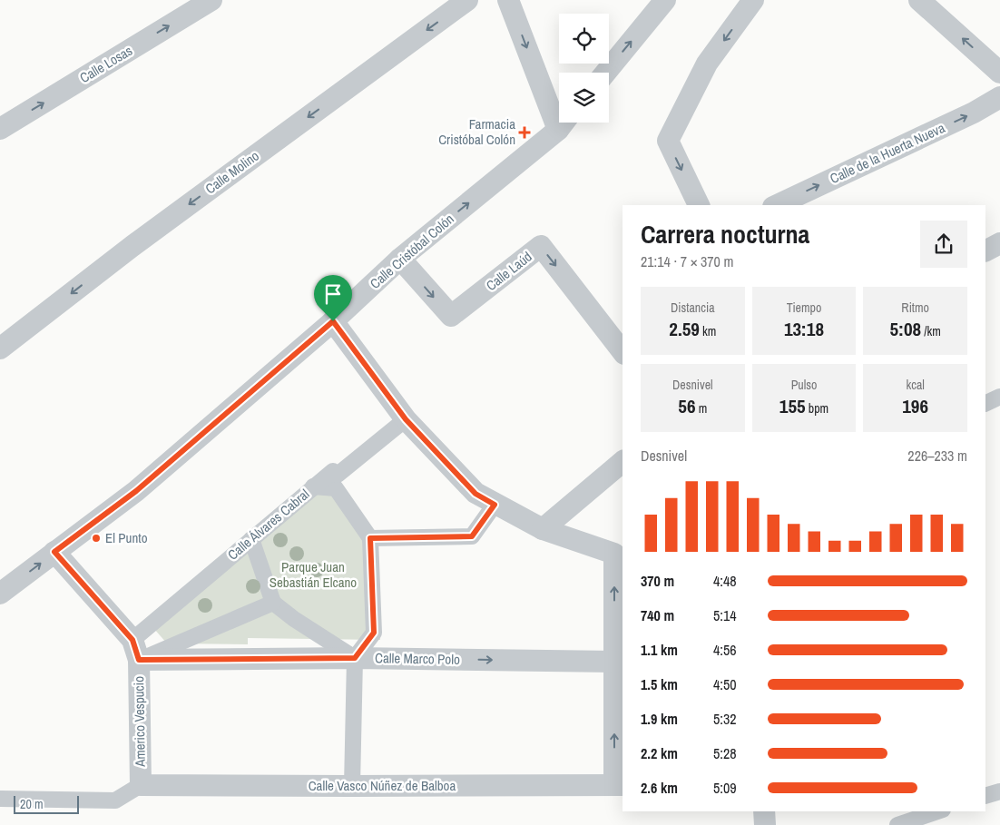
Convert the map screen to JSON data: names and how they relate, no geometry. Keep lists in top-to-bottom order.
{
  "streets": {
    "street": [
      "Calle Losas",
      "Calle de la Huerta Nueva",
      "Calle Molino",
      "Calle Cristóbal Colón",
      "Calle Laúd",
      "Calle Álvares Cabral",
      "Calle Marco Polo",
      "Americo Vespucio",
      "Calle Vasco Núñez de Balboa"
    ]
  },
  "crossings": [
    ["Calle Cristóbal Colón", "Calle Laúd"],
    ["Calle Álvares Cabral", "Calle Marco Polo"],
    ["Calle Álvares Cabral", "Americo Vespucio"],
    ["Calle Marco Polo", "Americo Vespucio"],
    ["Americo Vespucio", "Calle Vasco Núñez de Balboa"]
  ],
  "one_way": [
    "Calle Losas",
    "Calle de la Huerta Nueva",
    "Calle Molino",
    "Calle Cristóbal Colón",
    "Calle Marco Polo"
  ],
  "parks": ["Parque Juan Sebastián Elcano"],
  "places": {
    "health": ["Farmacia Cristóbal Colón"],
    "other": ["El Punto"]
  },
  "scale_bar": "20 m",
  "page": {
    "heading": ["Carrera nocturna", "21:14 · 7 × 370 m"],
    "stats": [
      ["Distancia", "2.59 km"],
      ["Tiempo", "13:18"],
      ["Ritmo", "5:08 /km"],
      ["Desnivel", "56 m"],
      ["Pulso", "155 bpm"],
      ["kcal", "196"]
    ],
    "chart": ["Desnivel", "226–233 m"],
    "list": [
      {
        "name": "370 m",
        "note": "4:48"
      },
      {
        "name": "740 m",
        "note": "5:14"
      },
      {
        "name": "1.1 km",
        "note": "4:56"
      },
      {
        "name": "1.5 km",
        "note": "4:50"
      },
      {
        "name": "1.9 km",
        "note": "5:32"
      },
      {
        "name": "2.2 km",
        "note": "5:28"
      },
      {
        "name": "2.6 km",
        "note": "5:09"
      }
    ],
    "scale": "20 m"
  }
}
